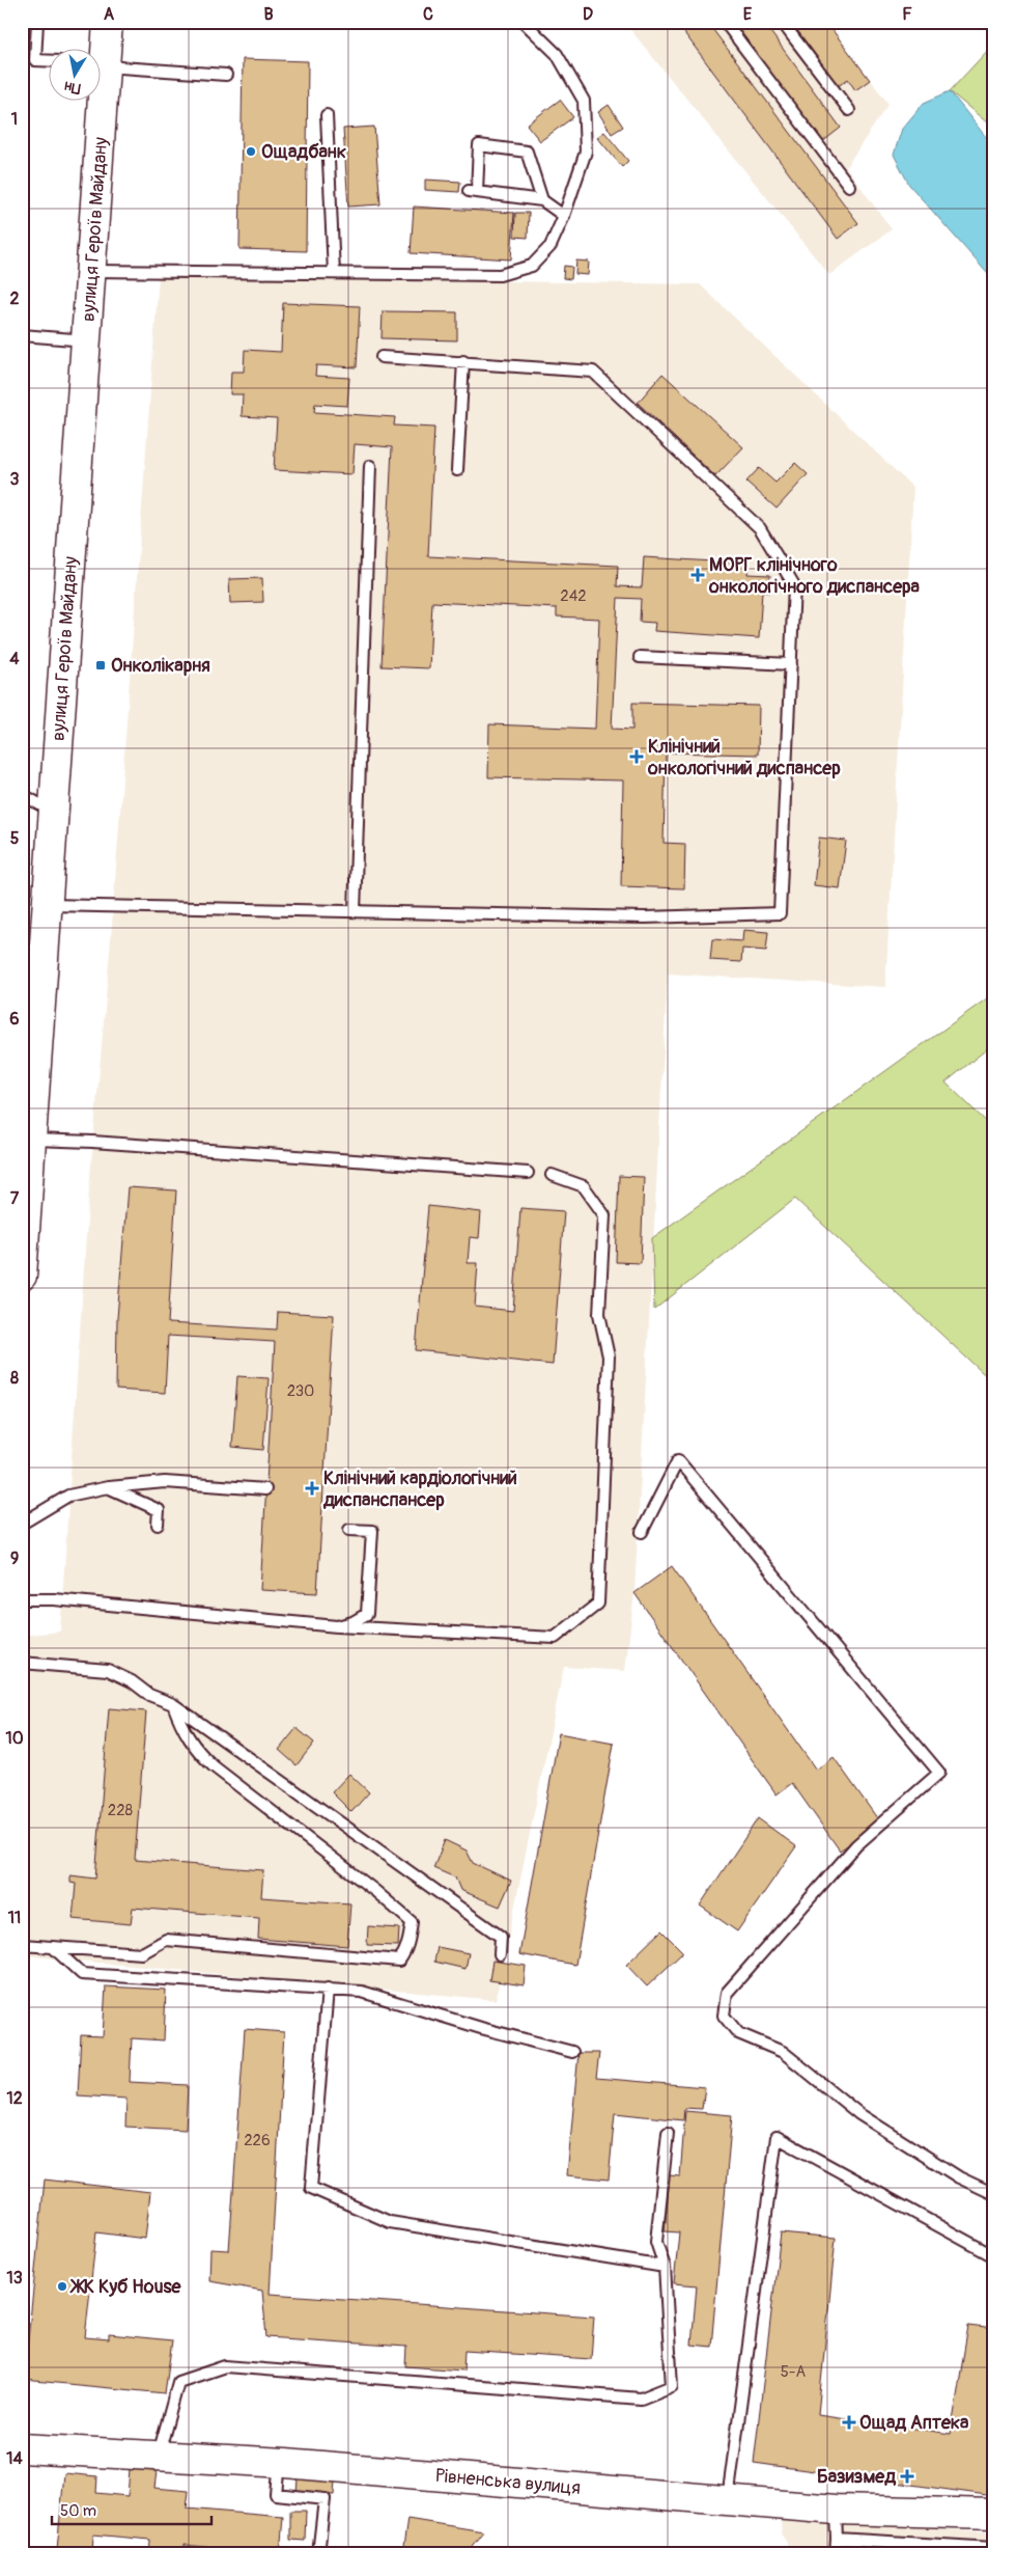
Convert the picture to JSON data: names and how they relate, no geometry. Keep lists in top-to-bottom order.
{
  "streets": {
    "main road": ["вулиця Героїв Майдану", "Рівненська вулиця"]
  },
  "places": {
    "other": ["Ощадбанк", "ЖК Куб House"],
    "health": [
      "МОРГ клінічного онкологічного диспансера",
      "Клінічний онкологічний диспансер",
      "Клінічний кардіологічний диспанспансер",
      "Ощад Аптека",
      "Базизмед"
    ],
    "transit": ["Онколікарня"]
  },
  "house_numbers": [
    "242",
    "230",
    "228",
    "226",
    "5-A"
  ],
  "scale_bar": "50 m",
  "north": "bottom",
  "grid": {
    "columns": [
      "A",
      "B",
      "C",
      "D",
      "E",
      "F"
    ],
    "rows": [
      "1",
      "2",
      "3",
      "4",
      "5",
      "6",
      "7",
      "8",
      "9",
      "10",
      "11",
      "12",
      "13",
      "14"
    ]
  }
}
